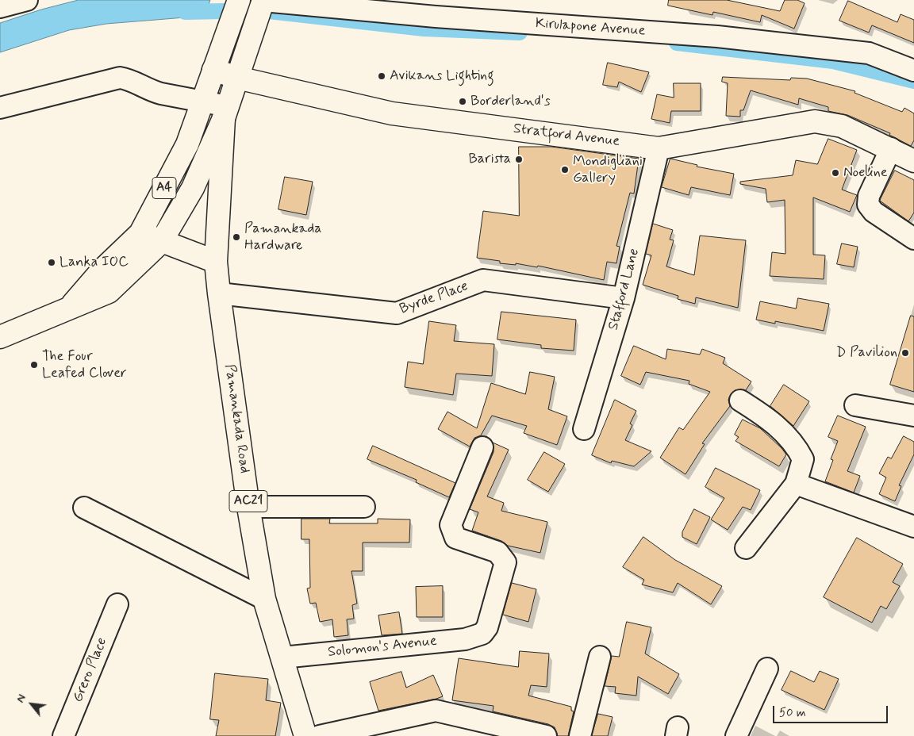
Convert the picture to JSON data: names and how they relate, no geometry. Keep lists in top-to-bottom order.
{
  "streets": {
    "main road": [
      "Stratford Avenue",
      "A4",
      "Pamankada Road",
      "AC21"
    ],
    "street": [
      "Kirulapone Avenue",
      "Stafford Lane",
      "Byrde Place",
      "Solomon's Avenue",
      "Grero Place"
    ]
  },
  "crossings": [
    ["Kirulapone Avenue", "A4"],
    ["Stratford Avenue", "A4"],
    ["Stratford Avenue", "Stafford Lane"],
    ["A4", "Pamankada Road"],
    ["Stafford Lane", "Byrde Place"],
    ["Byrde Place", "Pamankada Road"],
    ["Pamankada Road", "Solomon's Avenue"]
  ],
  "places": [
    "Avikans Lighting",
    "Borderland's",
    "Barista",
    "Mondigliani Gallery",
    "Noeline",
    "Pamankada Hardware",
    "Lanka IOC",
    "D Pavilion",
    "The Four Leafed Clover"
  ],
  "scale_bar": "50 m",
  "north": "top left"
}
